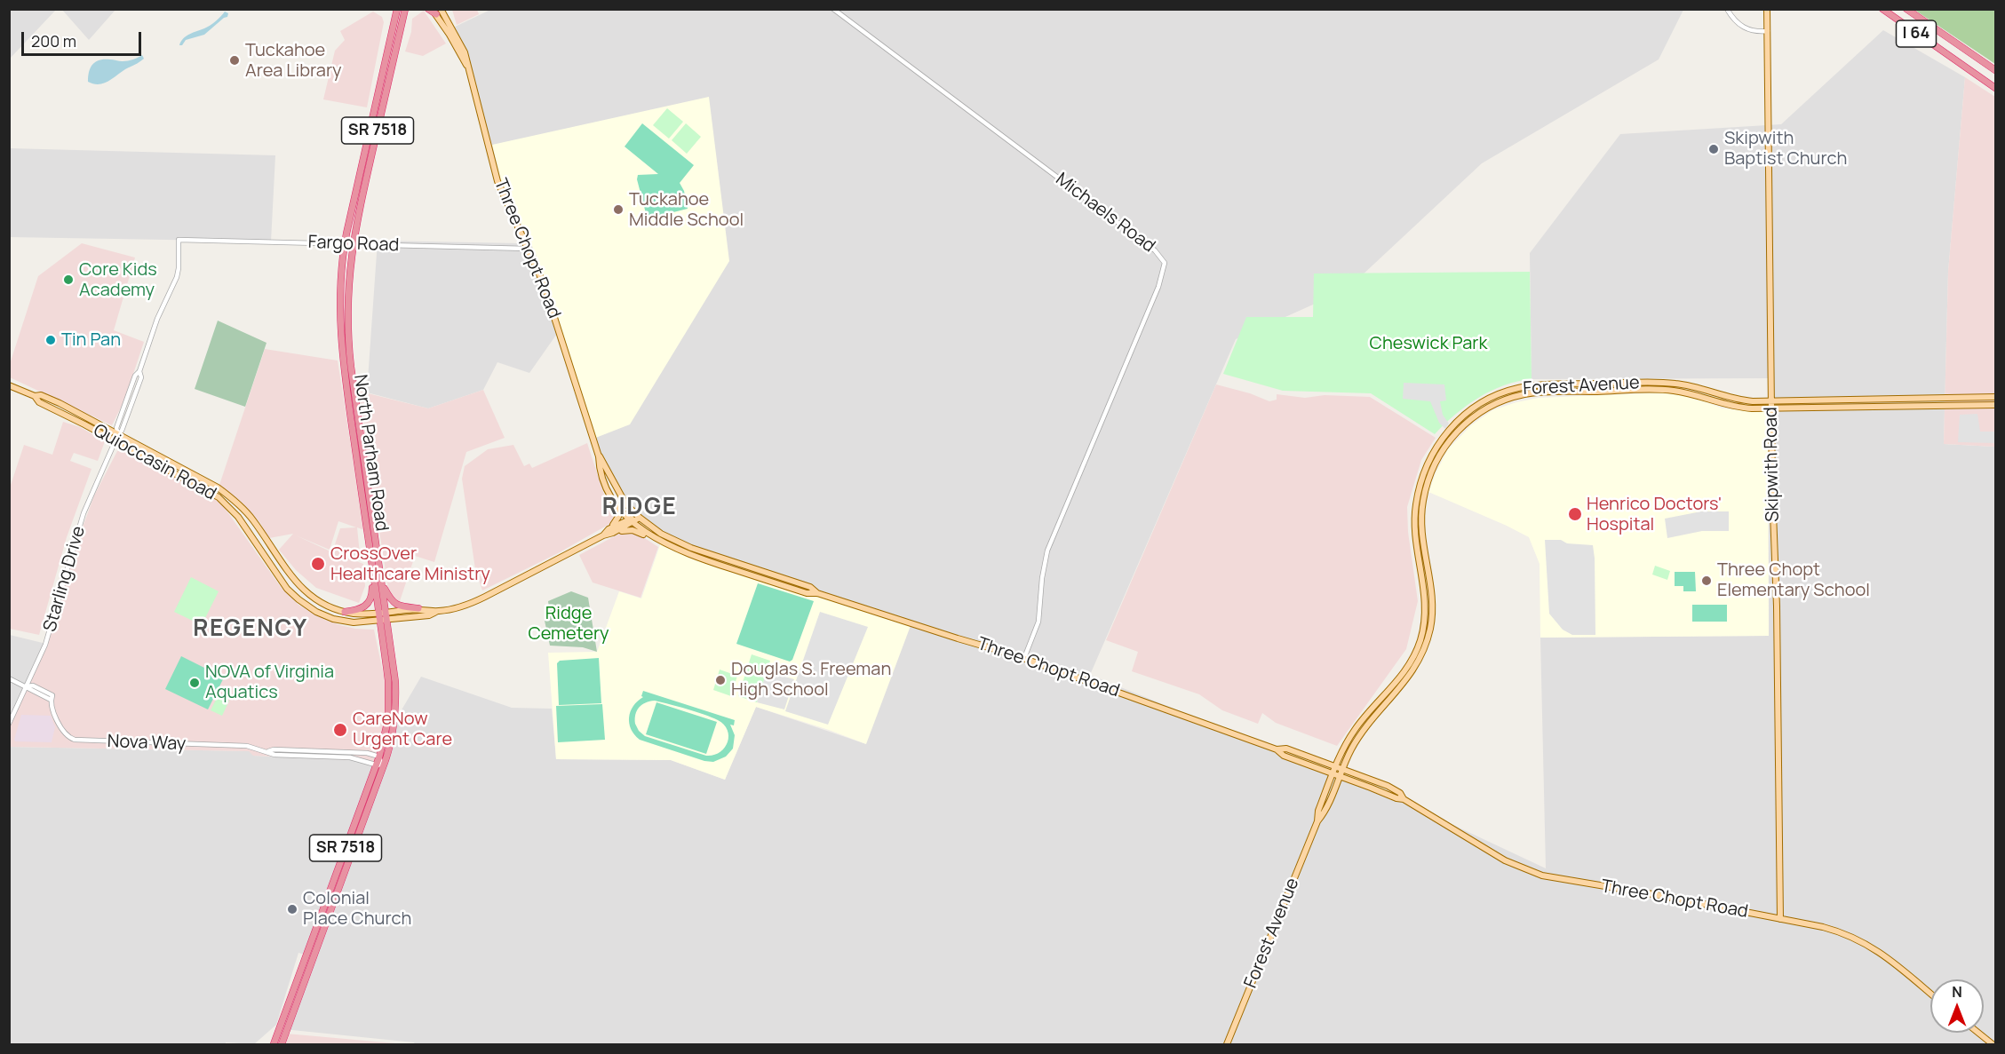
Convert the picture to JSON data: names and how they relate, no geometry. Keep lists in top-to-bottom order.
{
  "streets": {
    "highway": ["I 64", "SR 7518", "North Parham Road"],
    "main road": [
      "Three Chopt Road",
      "Forest Avenue",
      "Quioccasin Road",
      "Skipwith Road"
    ],
    "street": [
      "Michaels Road",
      "Fargo Road",
      "Starling Drive",
      "Nova Way"
    ]
  },
  "crossings": [
    ["Michaels Road", "Three Chopt Road"],
    ["Fargo Road", "Three Chopt Road"],
    ["Fargo Road", "North Parham Road"],
    ["Fargo Road", "Starling Drive"],
    ["Three Chopt Road", "Forest Avenue"],
    ["Three Chopt Road", "Skipwith Road"],
    ["Forest Avenue", "Skipwith Road"],
    ["North Parham Road", "Quioccasin Road"],
    ["Quioccasin Road", "Starling Drive"],
    ["Starling Drive", "Nova Way"]
  ],
  "districts": ["RIDGE", "REGENCY"],
  "parks": ["Cheswick Park", "Ridge Cemetery"],
  "places": [
    "Tuckahoe Area Library",
    "Skipwith Baptist Church",
    "Tuckahoe Middle School",
    "Core Kids Academy",
    "Tin Pan",
    "Henrico Doctors' Hospital",
    "CrossOver Healthcare Ministry",
    "Three Chopt Elementary School",
    "Douglas S. Freeman High School",
    "NOVA of Virginia Aquatics",
    "CareNow Urgent Care",
    "Colonial Place Church"
  ],
  "scale_bar": "200 m",
  "north": "top"
}
